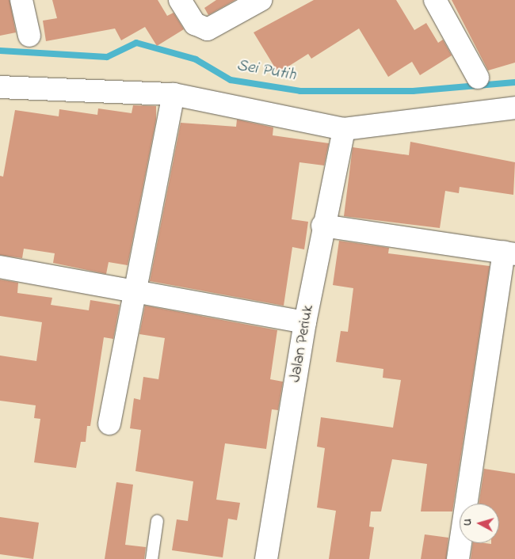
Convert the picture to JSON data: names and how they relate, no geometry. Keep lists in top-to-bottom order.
{
  "streets": {
    "street": ["Jalan Periuk"]
  },
  "water": ["Sei Putih"],
  "north": "left"
}
